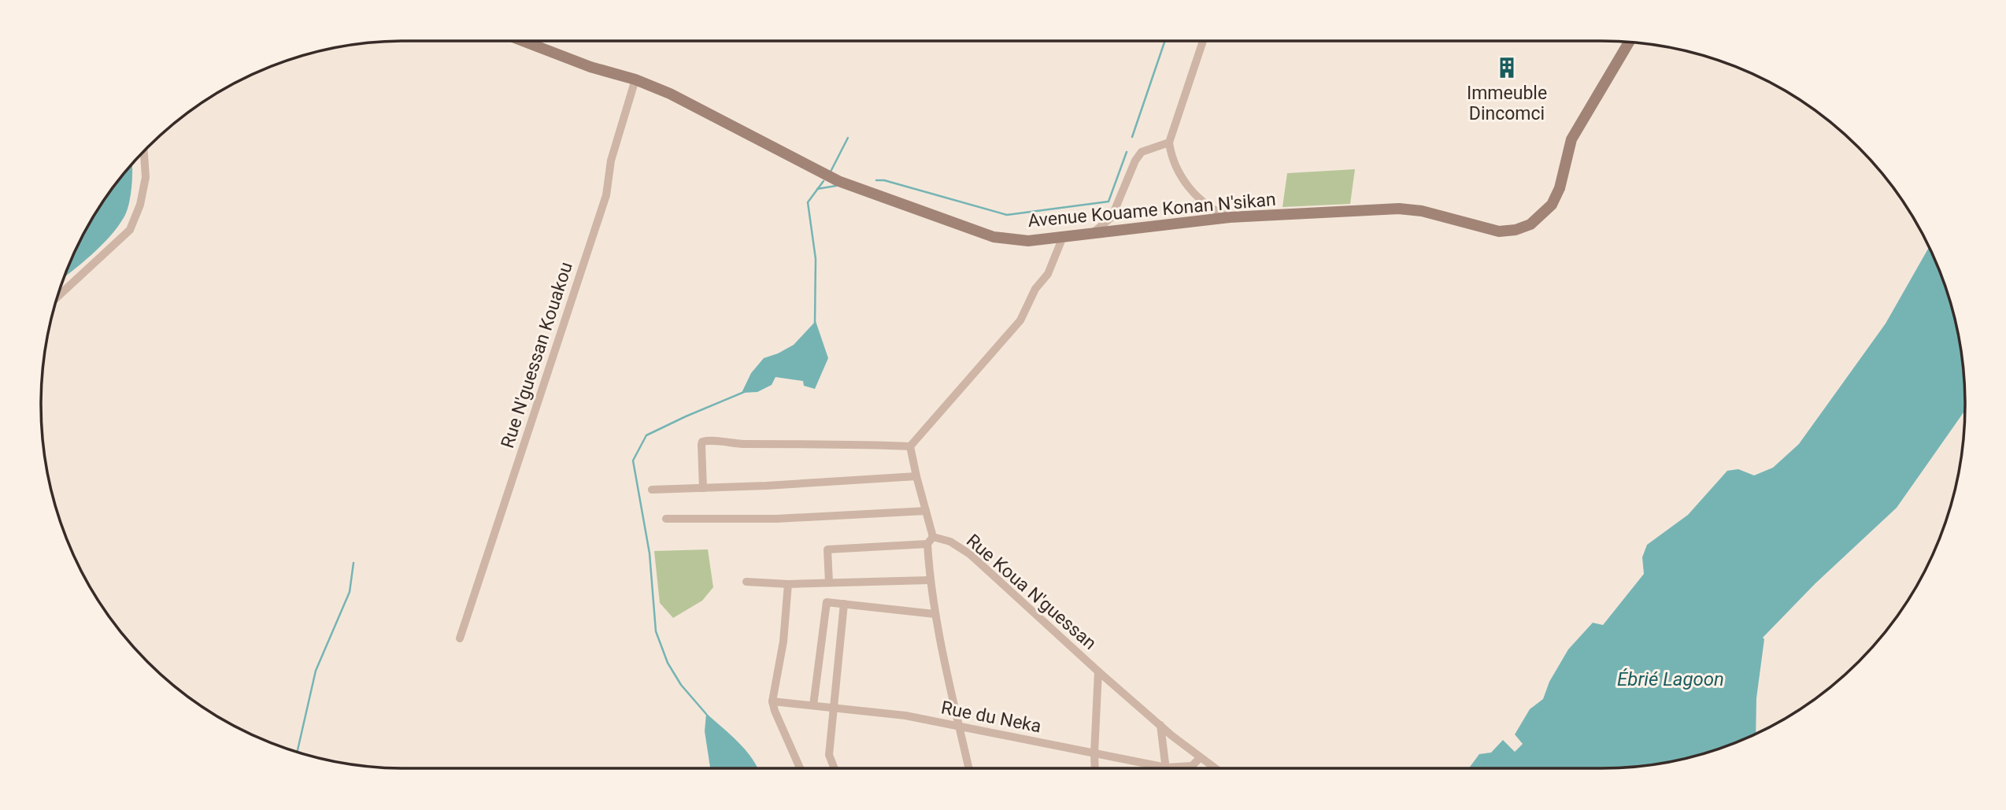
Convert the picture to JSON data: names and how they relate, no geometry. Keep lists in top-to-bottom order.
{
  "streets": {
    "street": [
      "Avenue Kouame Konan N'sikan",
      "Rue N'guessan Kouakou",
      "Rue Koua N'guessan",
      "Rue du Neka"
    ]
  },
  "crossings": [
    ["Avenue Kouame Konan N'sikan", "Rue N'guessan Kouakou"],
    ["Rue Koua N'guessan", "Rue du Neka"]
  ],
  "water": ["Ébrié Lagoon"],
  "places": {
    "building": ["Immeuble Dincomci"]
  }
}
